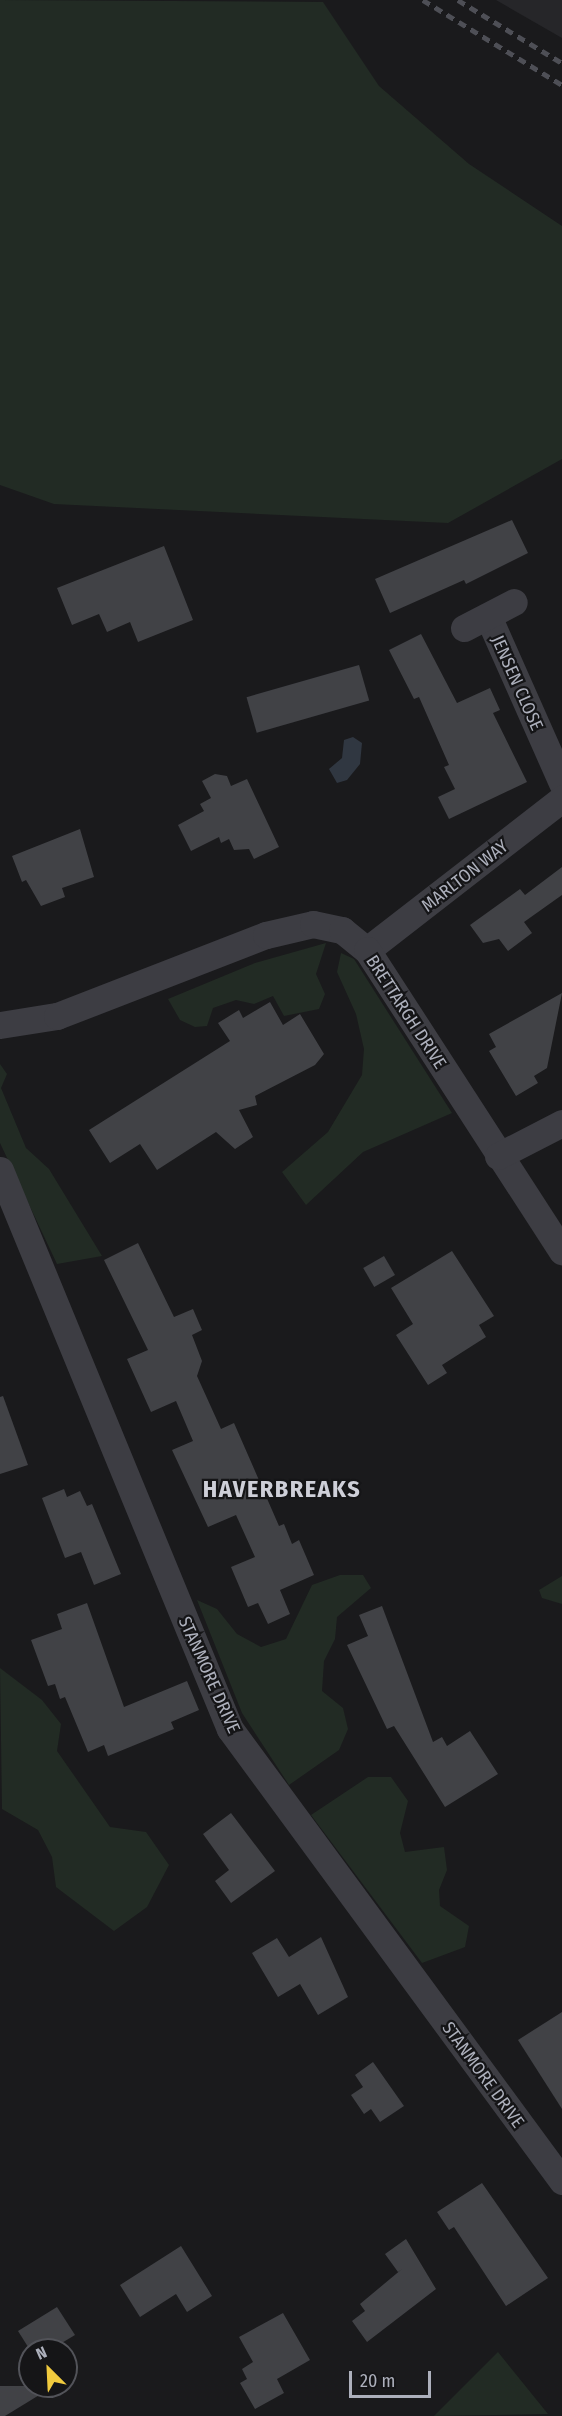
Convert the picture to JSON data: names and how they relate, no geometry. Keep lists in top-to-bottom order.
{
  "streets": {
    "street": [
      "JENSEN CLOSE",
      "MARLTON WAY",
      "BRETTARGH DRIVE",
      "STANMORE DRIVE"
    ]
  },
  "crossings": [
    ["MARLTON WAY", "BRETTARGH DRIVE"]
  ],
  "districts": ["HAVERBREAKS"],
  "scale_bar": "20 m",
  "north": "top left"
}
